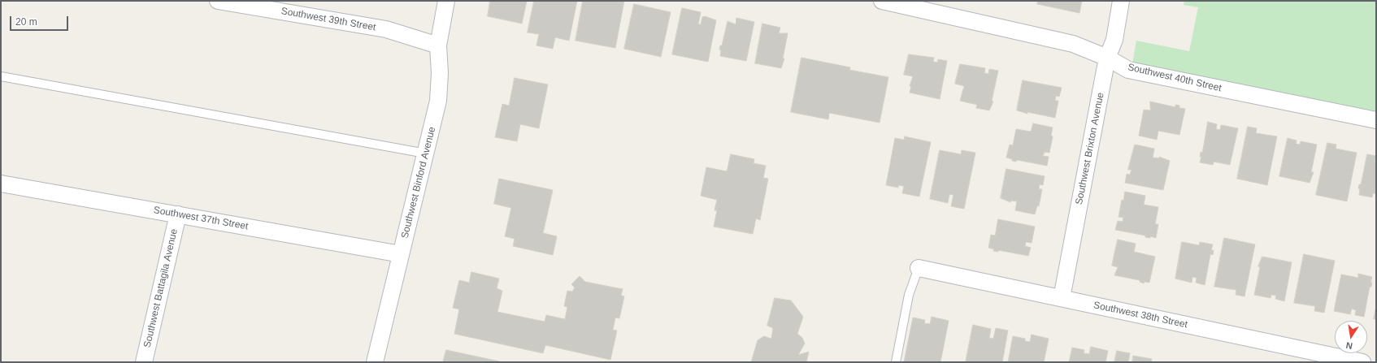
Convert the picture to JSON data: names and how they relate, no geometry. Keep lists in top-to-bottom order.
{
  "streets": {
    "street": [
      "Southwest 39th Street",
      "Southwest 40th Street",
      "Southwest Brixton Avenue",
      "Southwest Binford Avenue",
      "Southwest 37th Street",
      "Southwest Battagila Avenue",
      "Southwest 38th Street"
    ]
  },
  "crossings": [
    ["Southwest 39th Street", "Southwest Binford Avenue"],
    ["Southwest 40th Street", "Southwest Brixton Avenue"],
    ["Southwest Brixton Avenue", "Southwest 38th Street"],
    ["Southwest Binford Avenue", "Southwest 37th Street"],
    ["Southwest 37th Street", "Southwest Battagila Avenue"]
  ],
  "scale_bar": "20 m",
  "north": "bottom"
}
